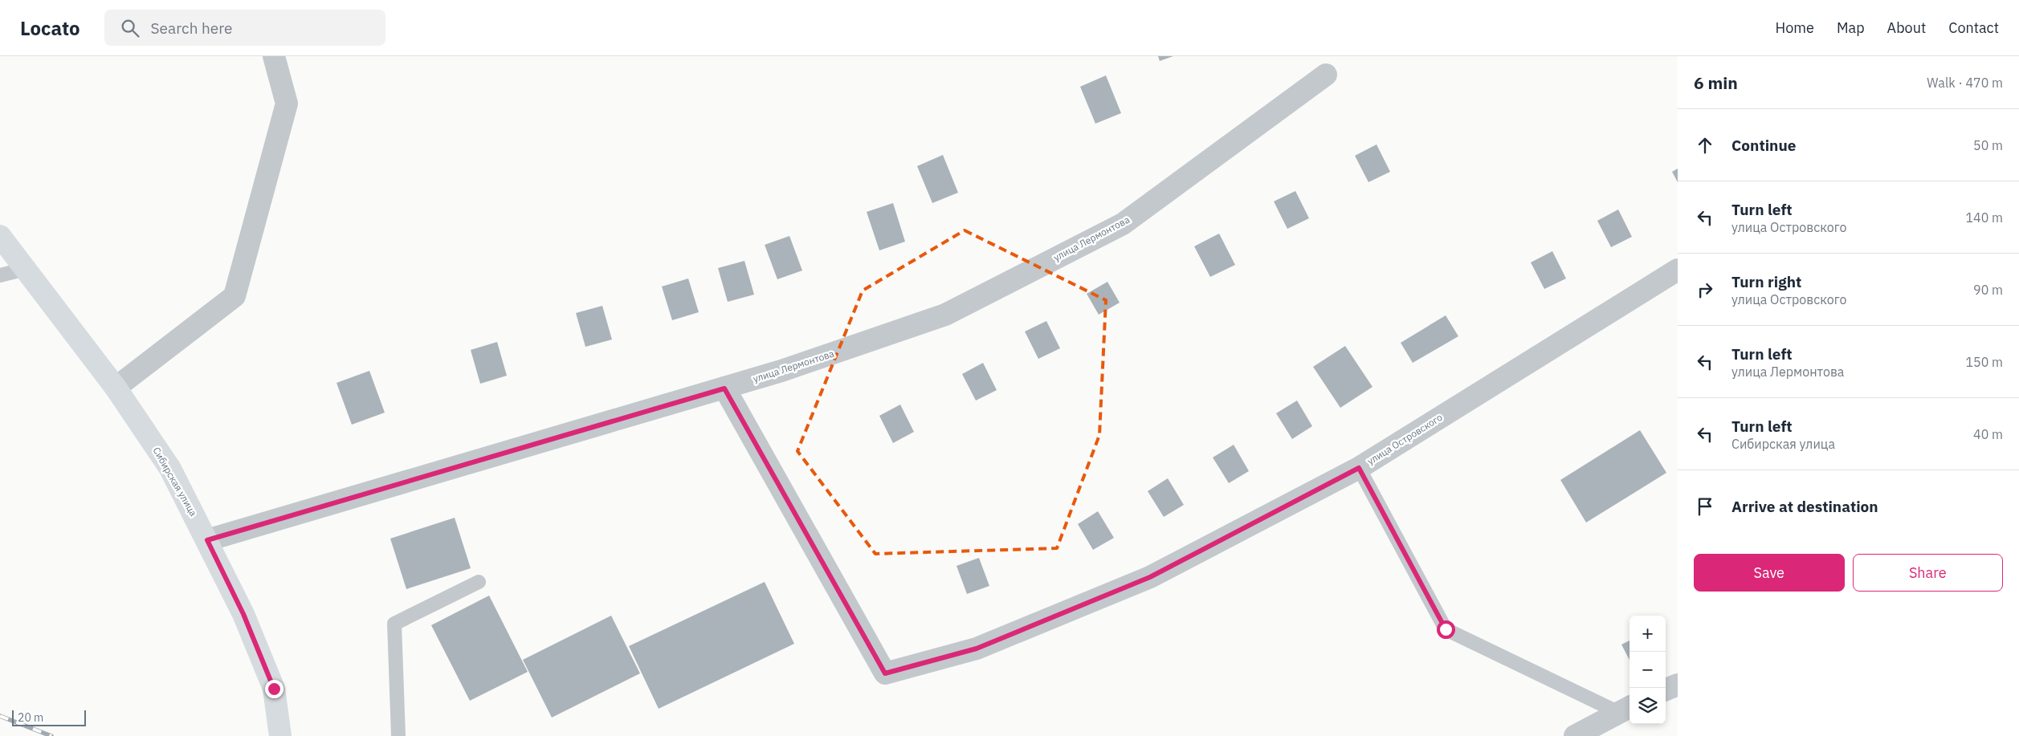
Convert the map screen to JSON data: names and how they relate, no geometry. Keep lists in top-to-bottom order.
{
  "streets": {
    "main road": ["Сибирская улица"],
    "street": ["улица Лермонтова", "улица Островского"]
  },
  "crossings": [
    ["улица Лермонтова", "улица Островского"],
    ["улица Лермонтова", "Сибирская улица"]
  ],
  "scale_bar": "20 m",
  "page": {
    "header": "Locato",
    "search": "Search here",
    "nav": [
      "Home",
      "Map",
      "About",
      "Contact"
    ],
    "heading": ["6 min", "Walk · 470 m"],
    "list": [
      ["Continue", "50 m"],
      ["Turn left", "улица Островского", "140 m"],
      ["Turn right", "улица Островского", "90 m"],
      ["Turn left", "улица Лермонтова", "150 m"],
      ["Turn left", "Сибирская улица", "40 m"],
      "Arrive at destination"
    ],
    "buttons": ["Save", "Share"],
    "map_buttons": ["+", "−"],
    "scale": "20 m"
  }
}
